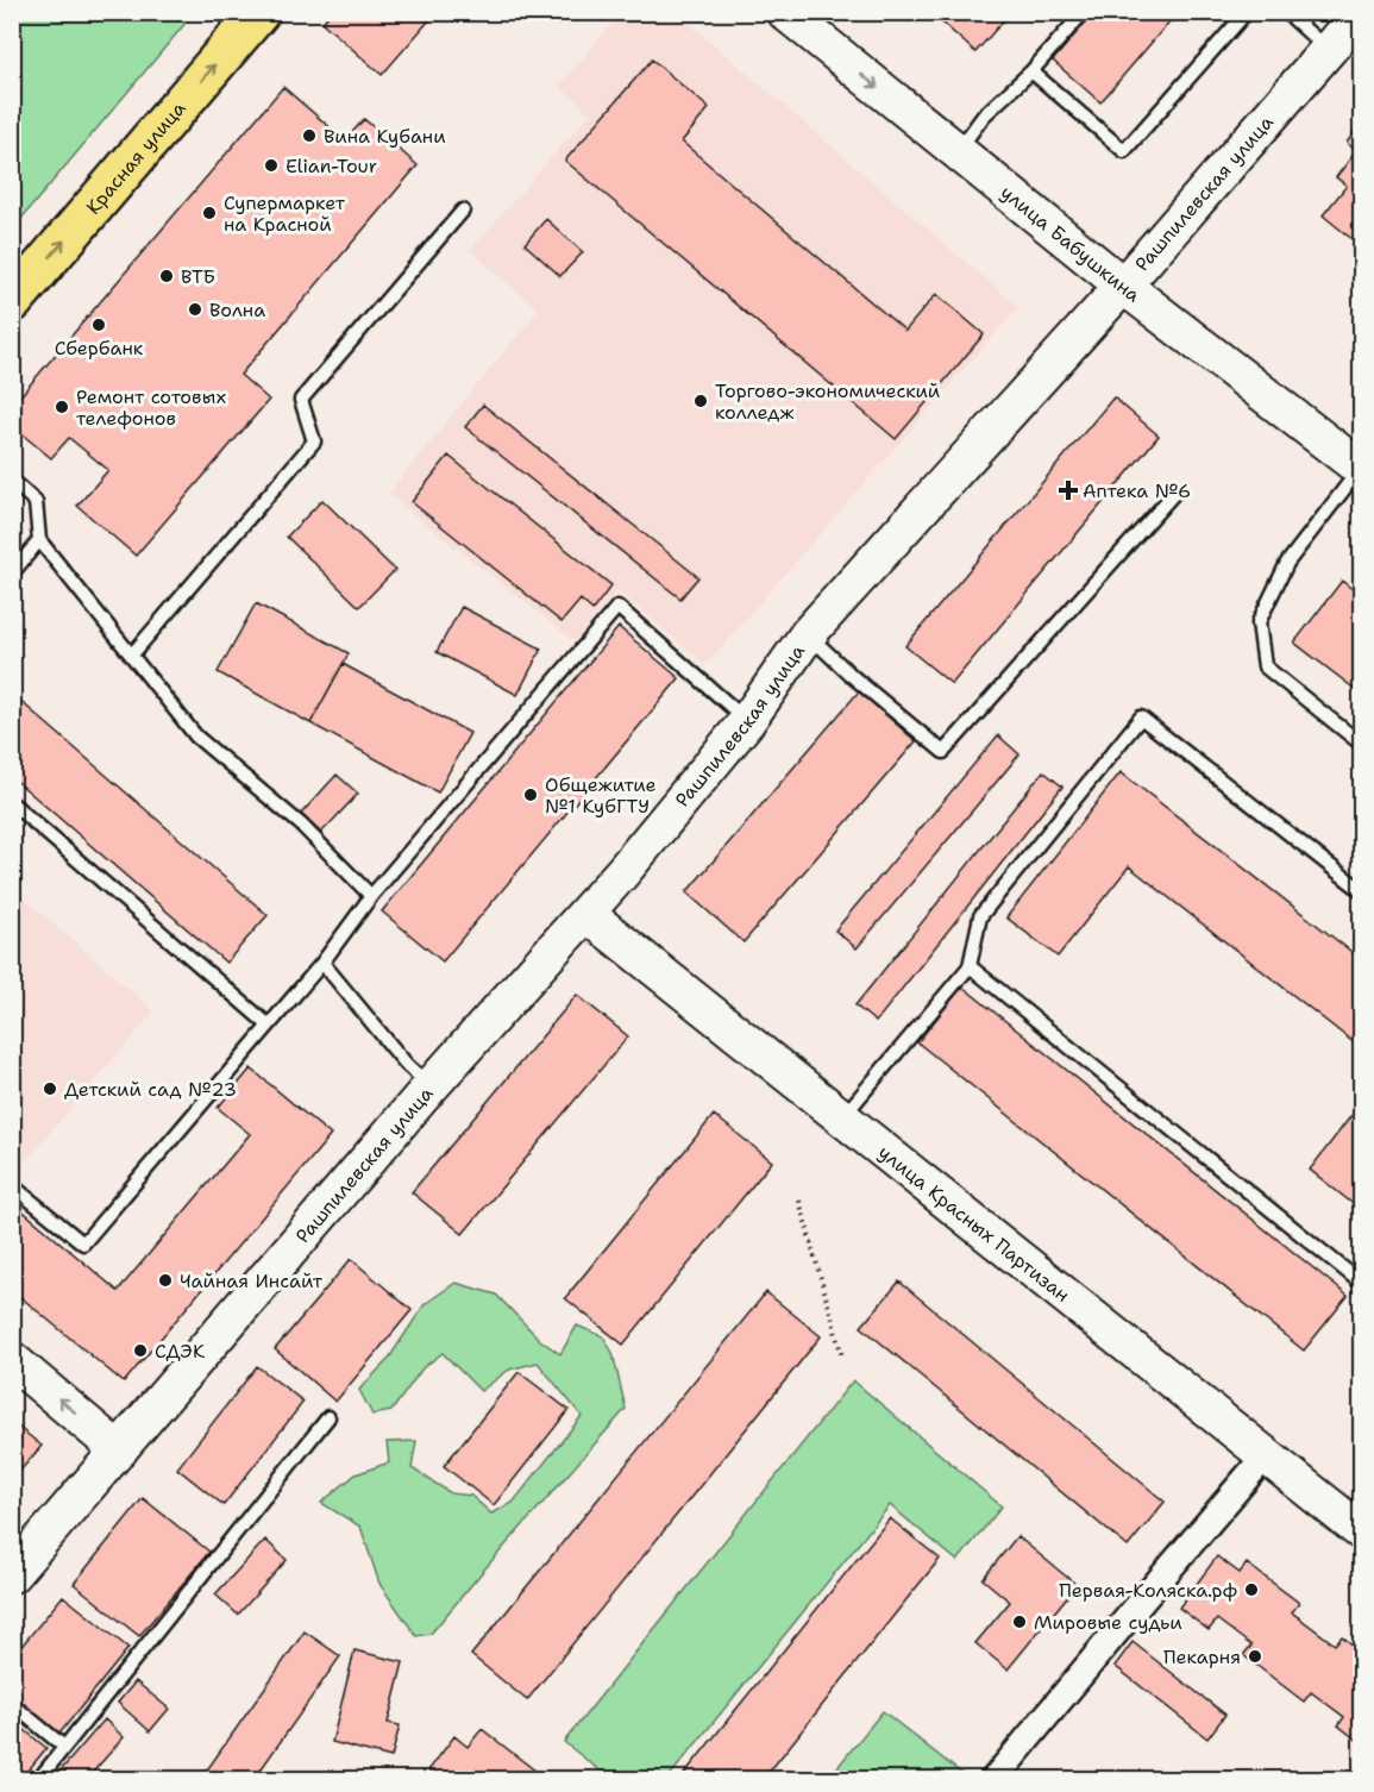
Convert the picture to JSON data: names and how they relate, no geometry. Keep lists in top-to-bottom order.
{
  "streets": {
    "main road": ["Красная улица"],
    "street": ["Рашпилевская улица", "улица Бабушкина", "улица Красных Партизан"]
  },
  "crossings": [
    ["Рашпилевская улица", "улица Бабушкина"],
    ["Рашпилевская улица", "улица Красных Партизан"]
  ],
  "one_way": ["Красная улица"],
  "places": {
    "other": [
      "Вина Кубани",
      "Elian-Tour",
      "Супермаркет на Красной",
      "ВТБ",
      "Волна",
      "Сбербанк",
      "Торгово-экономический колледж",
      "Ремонт сотовых телефонов",
      "Общежитие №1 КубГТУ",
      "Детский сад №23",
      "Чайная Инсайт",
      "СДЭК",
      "Первая-Коляска.рф",
      "Мировые судьи",
      "Пекарня"
    ],
    "health": ["Аптека №6"]
  }
}
